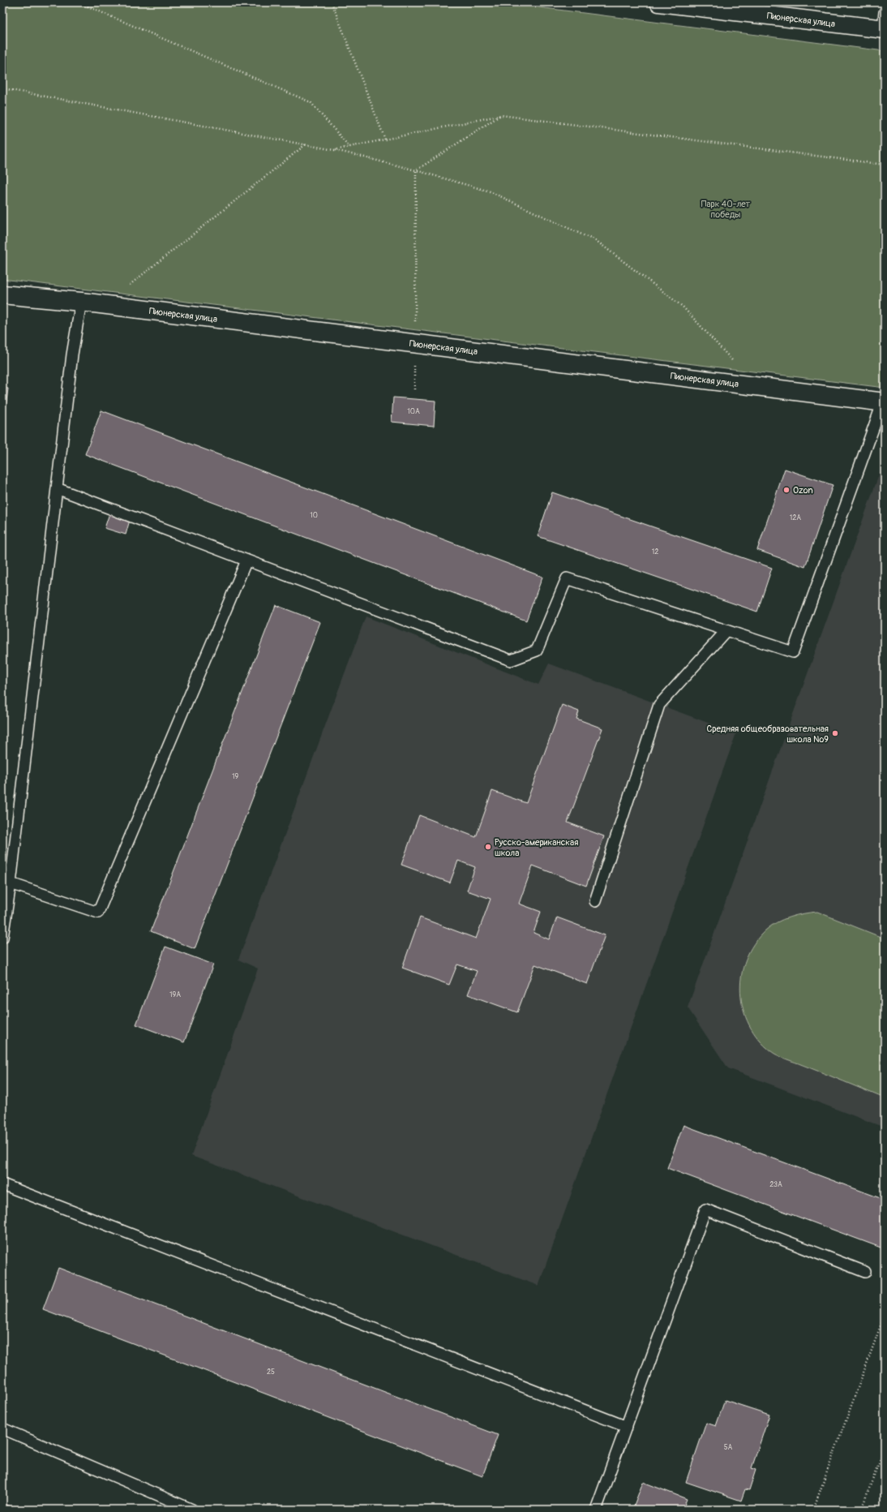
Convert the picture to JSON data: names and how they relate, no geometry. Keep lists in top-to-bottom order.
{
  "streets": {
    "street": ["Пионерская улица"]
  },
  "parks": ["Парк 40-лет победы"],
  "places": ["Ozon", "Средняя общеобразовательная школа №9", "Русско-американская школа"],
  "house_numbers": [
    "10А",
    "10",
    "12А",
    "12",
    "19",
    "19А",
    "23А",
    "25",
    "5А"
  ]
}
